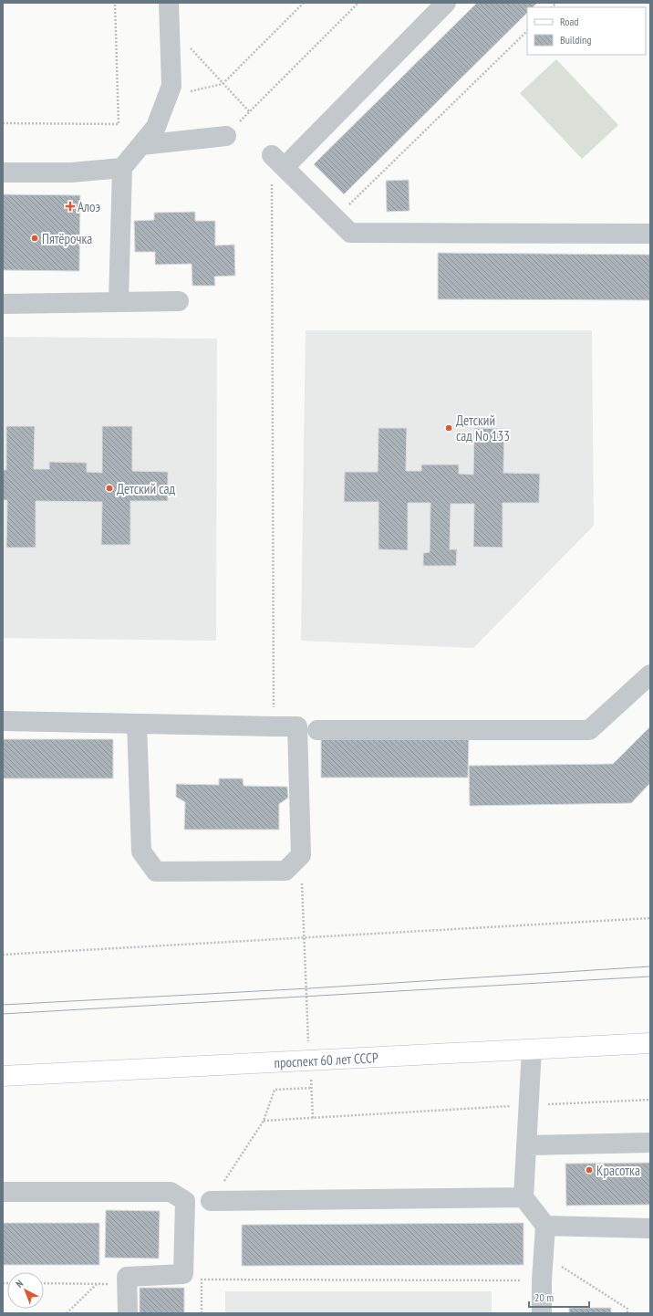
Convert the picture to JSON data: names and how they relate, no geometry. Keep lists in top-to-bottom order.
{
  "streets": {
    "main road": ["проспект 60 лет СССР"]
  },
  "places": {
    "health": ["Алоэ"],
    "other": [
      "Пятёрочка",
      "Детский сад No 133",
      "Детский сад",
      "Красотка"
    ]
  },
  "legend": ["Road", "Building"],
  "scale_bar": "20 m",
  "north": "top left"
}
